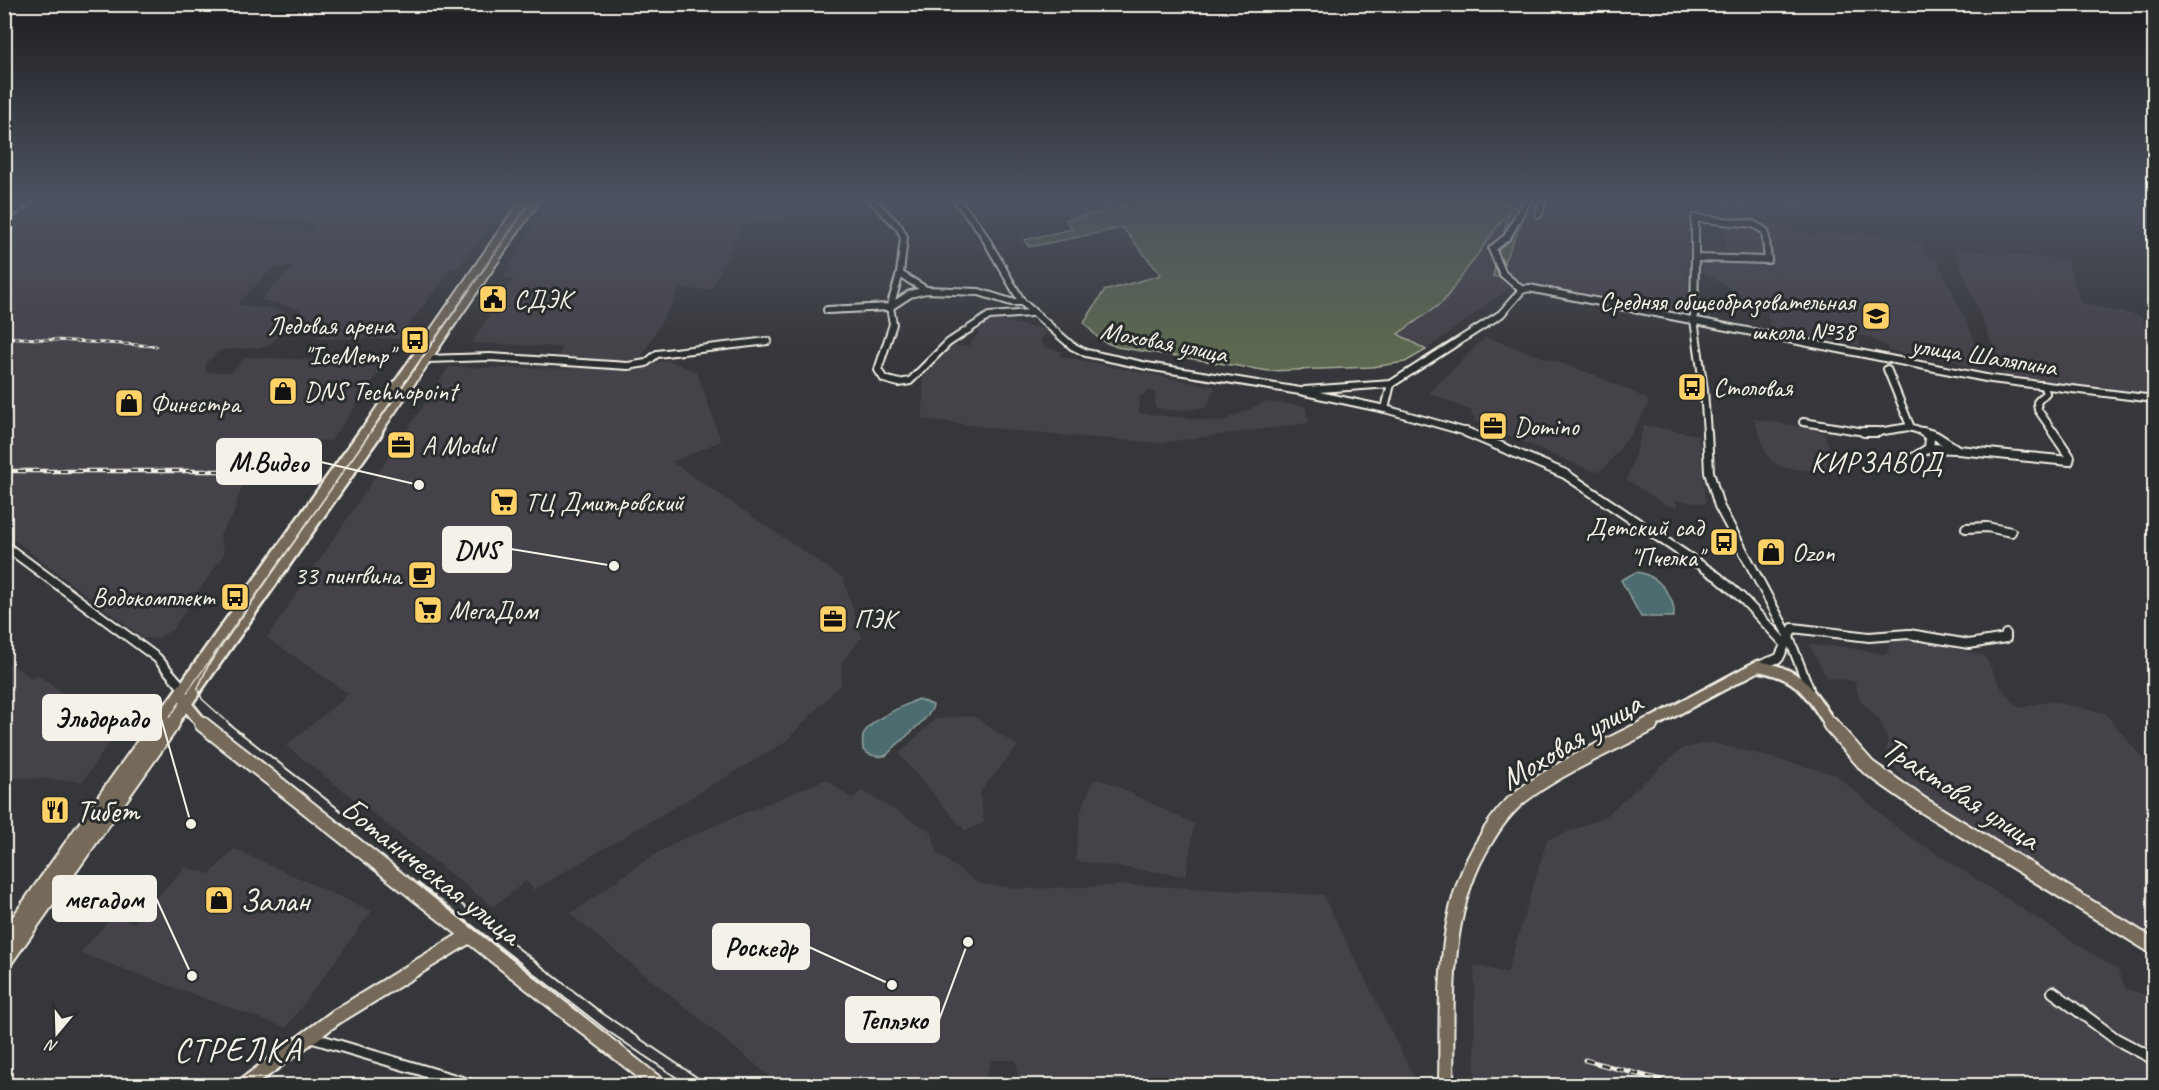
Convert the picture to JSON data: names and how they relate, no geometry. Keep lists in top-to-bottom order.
{
  "streets": {
    "main road": ["Моховая улица", "Трактовая улица", "Ботаническая улица"],
    "street": ["улица Шаляпина"]
  },
  "districts": ["КИРЗАВОД", "СТРЕЛКА"],
  "places": {
    "public building": ["СДЭК"],
    "school or university": ["Средняя общеобразовательная школа №38"],
    "bus stop": [
      "Ледовая арена \"IceМетр\"",
      "Столовая",
      "Детский сад \"Пчелка\"",
      "Водокомплект"
    ],
    "shop": [
      "DNS Technopoint",
      "Финестра",
      "Ozon",
      "Залан"
    ],
    "office": ["Domino", "A Modul", "ПЭК"],
    "other": [
      "М.Видео",
      "DNS",
      "Эльдорадо",
      "Теплэко",
      "мегадом",
      "Роскедр"
    ],
    "supermarket": ["ТЦ Дмитровский", "МегаДом"],
    "cafe": ["33 пингвина"],
    "restaurant": ["Тибет"]
  },
  "north": "bottom"
}
